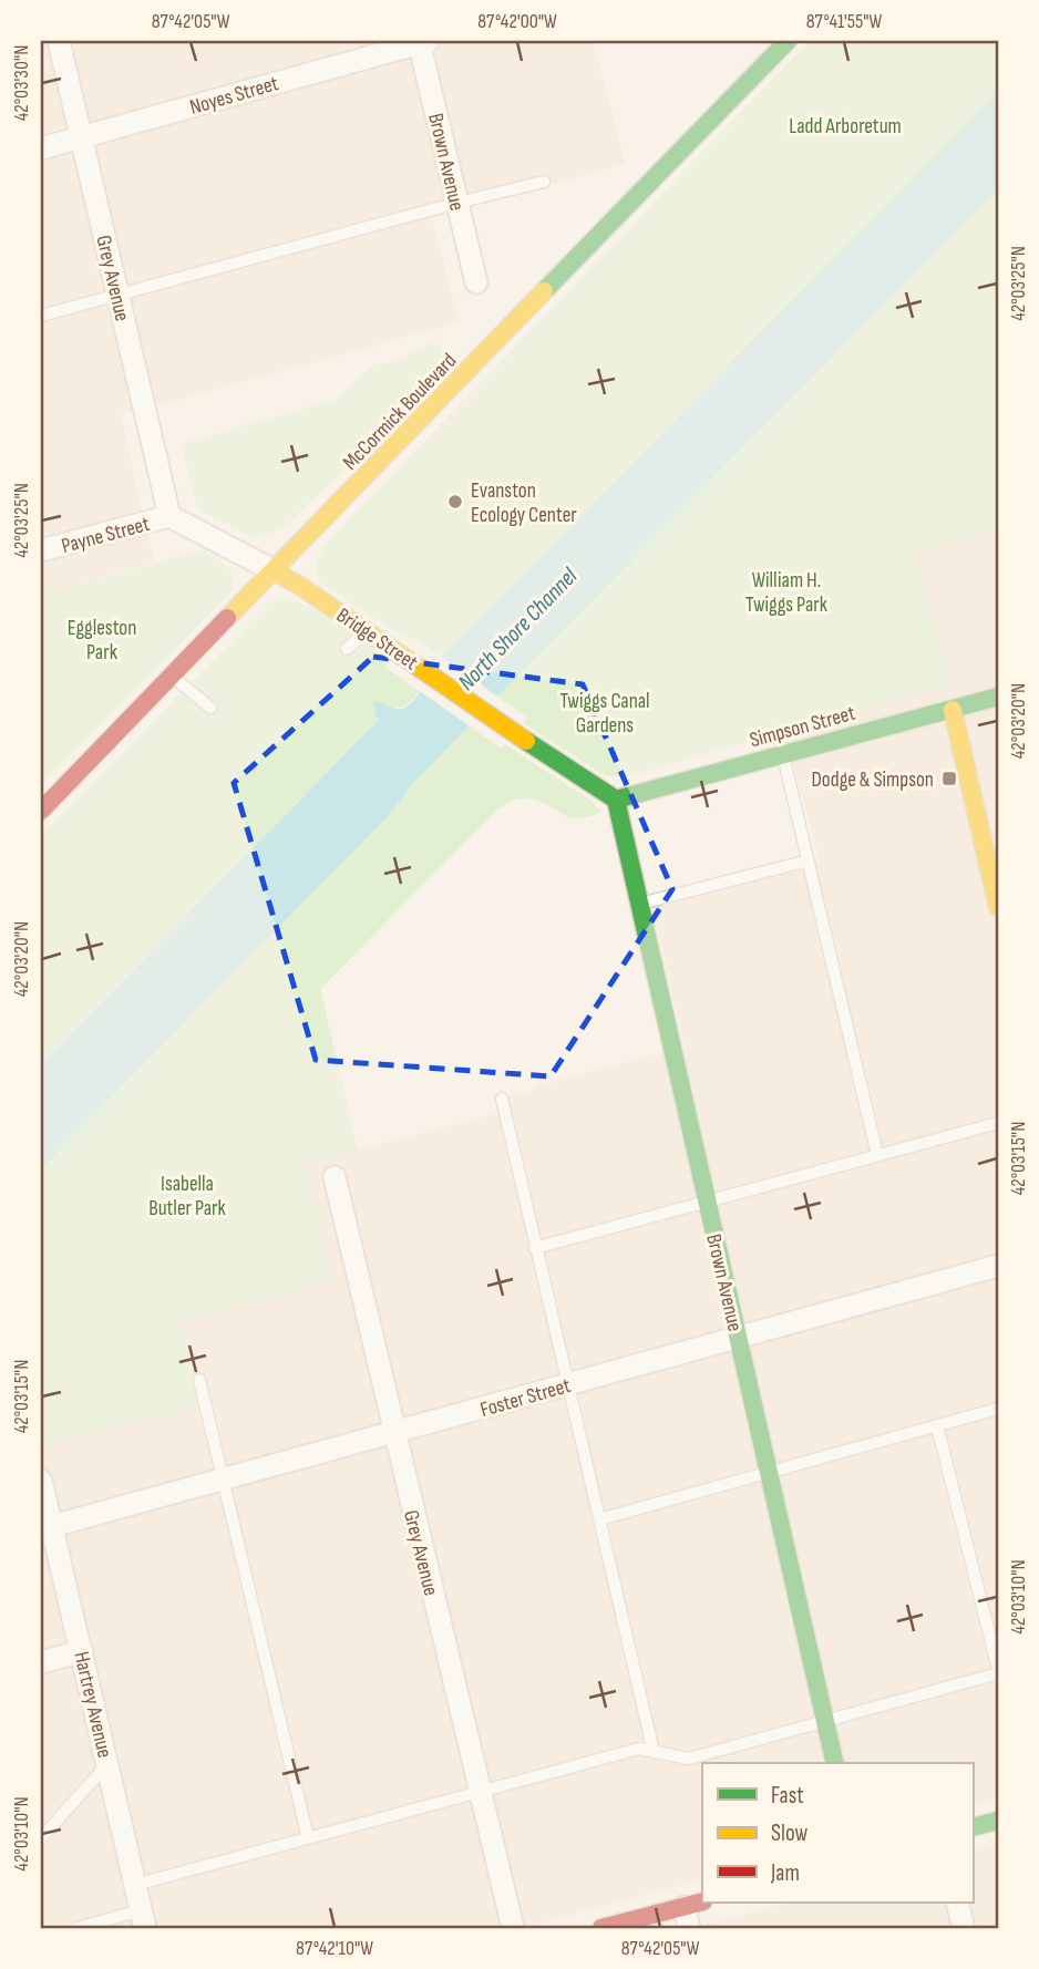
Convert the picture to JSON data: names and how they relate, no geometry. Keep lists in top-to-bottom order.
{
  "streets": {
    "street": [
      "Noyes Street",
      "Brown Avenue",
      "Grey Avenue",
      "McCormick Boulevard",
      "Payne Street",
      "Bridge Street",
      "Simpson Street",
      "Foster Street",
      "Hartrey Avenue"
    ]
  },
  "crossings": [
    ["Noyes Street", "Brown Avenue"],
    ["Noyes Street", "Grey Avenue"],
    ["Brown Avenue", "Bridge Street"],
    ["Brown Avenue", "Simpson Street"],
    ["Brown Avenue", "Foster Street"],
    ["Grey Avenue", "Payne Street"],
    ["Grey Avenue", "Bridge Street"],
    ["Grey Avenue", "Foster Street"],
    ["McCormick Boulevard", "Bridge Street"],
    ["Payne Street", "Bridge Street"],
    ["Bridge Street", "Simpson Street"],
    ["Foster Street", "Hartrey Avenue"]
  ],
  "water": ["North Shore Channel"],
  "parks": [
    "Ladd Arboretum",
    "William H. Twiggs Park",
    "Eggleston Park",
    "Twiggs Canal Gardens",
    "Isabella Butler Park"
  ],
  "places": {
    "other": ["Evanston Ecology Center"],
    "transit": ["Dodge & Simpson"]
  },
  "legend": ["Fast", "Slow", "Jam"],
  "coordinates": [
    "87°42'05\"W",
    "87°42'00\"W",
    "87°41'55\"W",
    "42°03'30\"N",
    "42°03'25\"N",
    "42°03'20\"N",
    "42°03'15\"N",
    "42°03'10\"N",
    "87°42'10\"W"
  ]
}
